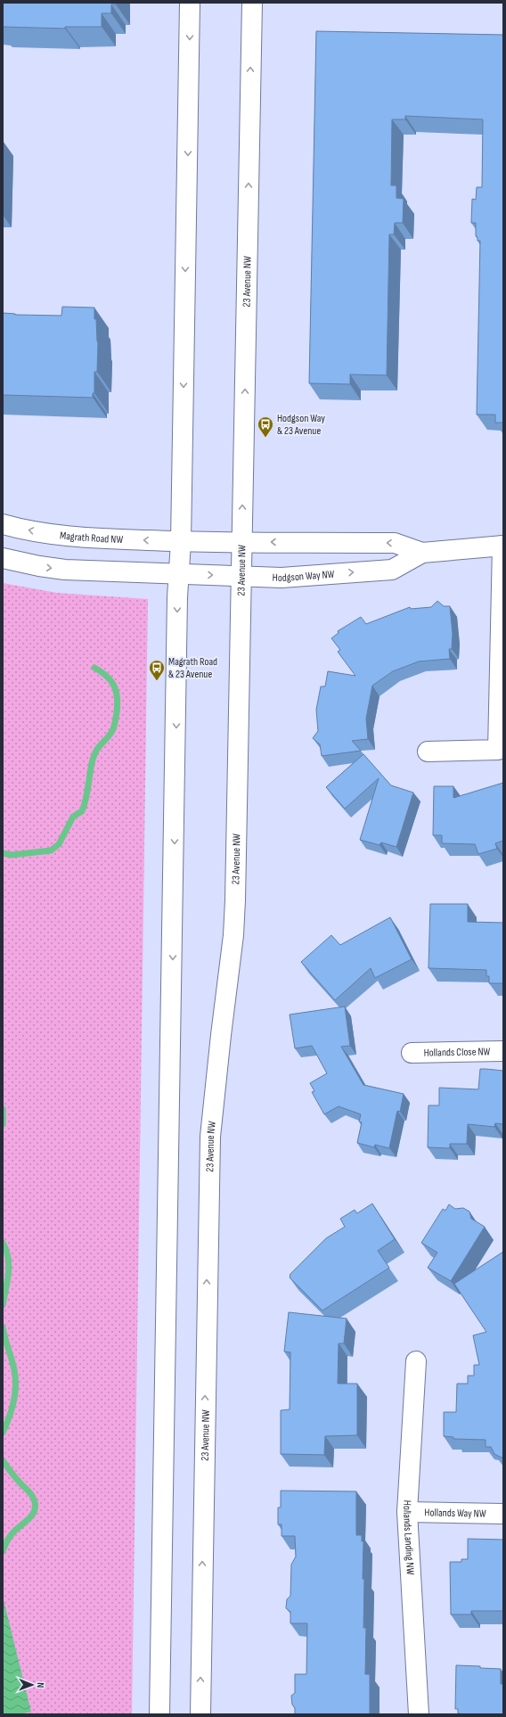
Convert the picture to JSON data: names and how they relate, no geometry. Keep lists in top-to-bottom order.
{
  "streets": {
    "main road": [
      "23 Avenue NW",
      "Magrath Road NW",
      "Hodgson Way NW",
      "Hollands Close NW",
      "Hollands Way NW",
      "Hollands Landing NW"
    ]
  },
  "crossings": [
    ["23 Avenue NW", "Hodgson Way NW"],
    ["Magrath Road NW", "Hodgson Way NW"],
    ["Hollands Way NW", "Hollands Landing NW"]
  ],
  "places": {
    "bus stop": ["Hodgson Way & 23 Avenue", "Magrath Road & 23 Avenue"]
  },
  "north": "right"
}
